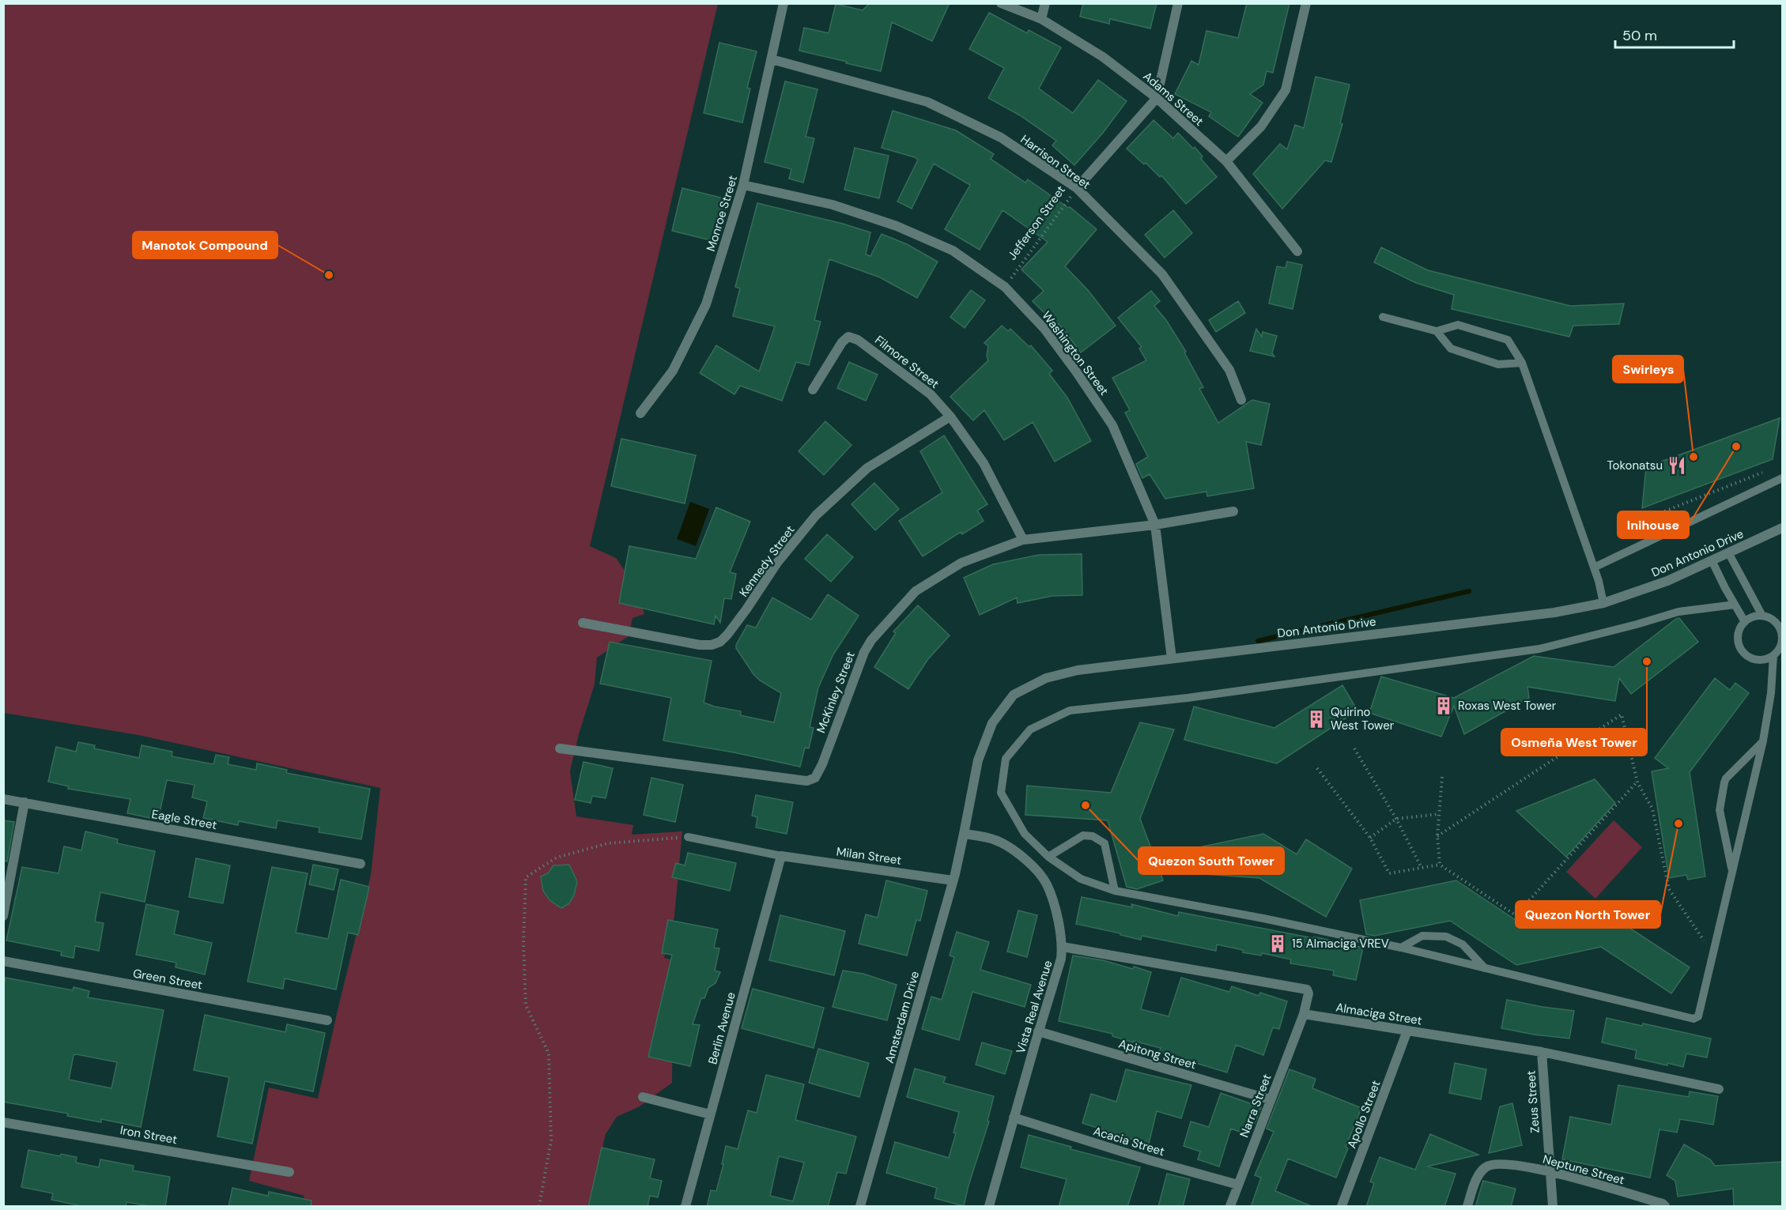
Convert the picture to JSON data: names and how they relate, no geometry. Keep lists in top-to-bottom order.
{
  "streets": {
    "street": [
      "Adams Street",
      "Harrison Street",
      "Monroe Street",
      "Jefferson Street",
      "Washington Street",
      "Filmore Street",
      "Don Antonio Drive",
      "Kennedy Street",
      "McKinley Street",
      "Eagle Street",
      "Milan Street",
      "Green Street",
      "Vista Real Avenue",
      "Almaciga Street",
      "Amsterdam Drive",
      "Berlin Avenue",
      "Apitong Street",
      "Zeus Street",
      "Narra Street",
      "Apollo Street",
      "Iron Street",
      "Acacia Street",
      "Neptune Street"
    ]
  },
  "crossings": [
    ["Adams Street", "Jefferson Street"],
    ["Harrison Street", "Monroe Street"],
    ["Harrison Street", "Jefferson Street"],
    ["Monroe Street", "Washington Street"],
    ["Jefferson Street", "Washington Street"],
    ["Washington Street", "Don Antonio Drive"],
    ["Washington Street", "McKinley Street"],
    ["Filmore Street", "Kennedy Street"],
    ["Filmore Street", "McKinley Street"],
    ["Don Antonio Drive", "Vista Real Avenue"],
    ["Don Antonio Drive", "Amsterdam Drive"],
    ["Milan Street", "Amsterdam Drive"],
    ["Milan Street", "Berlin Avenue"],
    ["Vista Real Avenue", "Amsterdam Drive"],
    ["Vista Real Avenue", "Apitong Street"],
    ["Vista Real Avenue", "Acacia Street"],
    ["Almaciga Street", "Zeus Street"],
    ["Almaciga Street", "Narra Street"],
    ["Almaciga Street", "Apollo Street"],
    ["Apitong Street", "Narra Street"],
    ["Zeus Street", "Neptune Street"],
    ["Narra Street", "Acacia Street"]
  ],
  "places": {
    "other": [
      "Manotok Compound",
      "Inihouse",
      "Swirleys",
      "Osmeña West Tower",
      "Quezon South Tower",
      "Quezon North Tower"
    ],
    "restaurant": ["Tokonatsu"],
    "building": ["Roxas West Tower", "Quirino West Tower", "15 Almaciga VREV"]
  },
  "scale_bar": "50 m"
}
